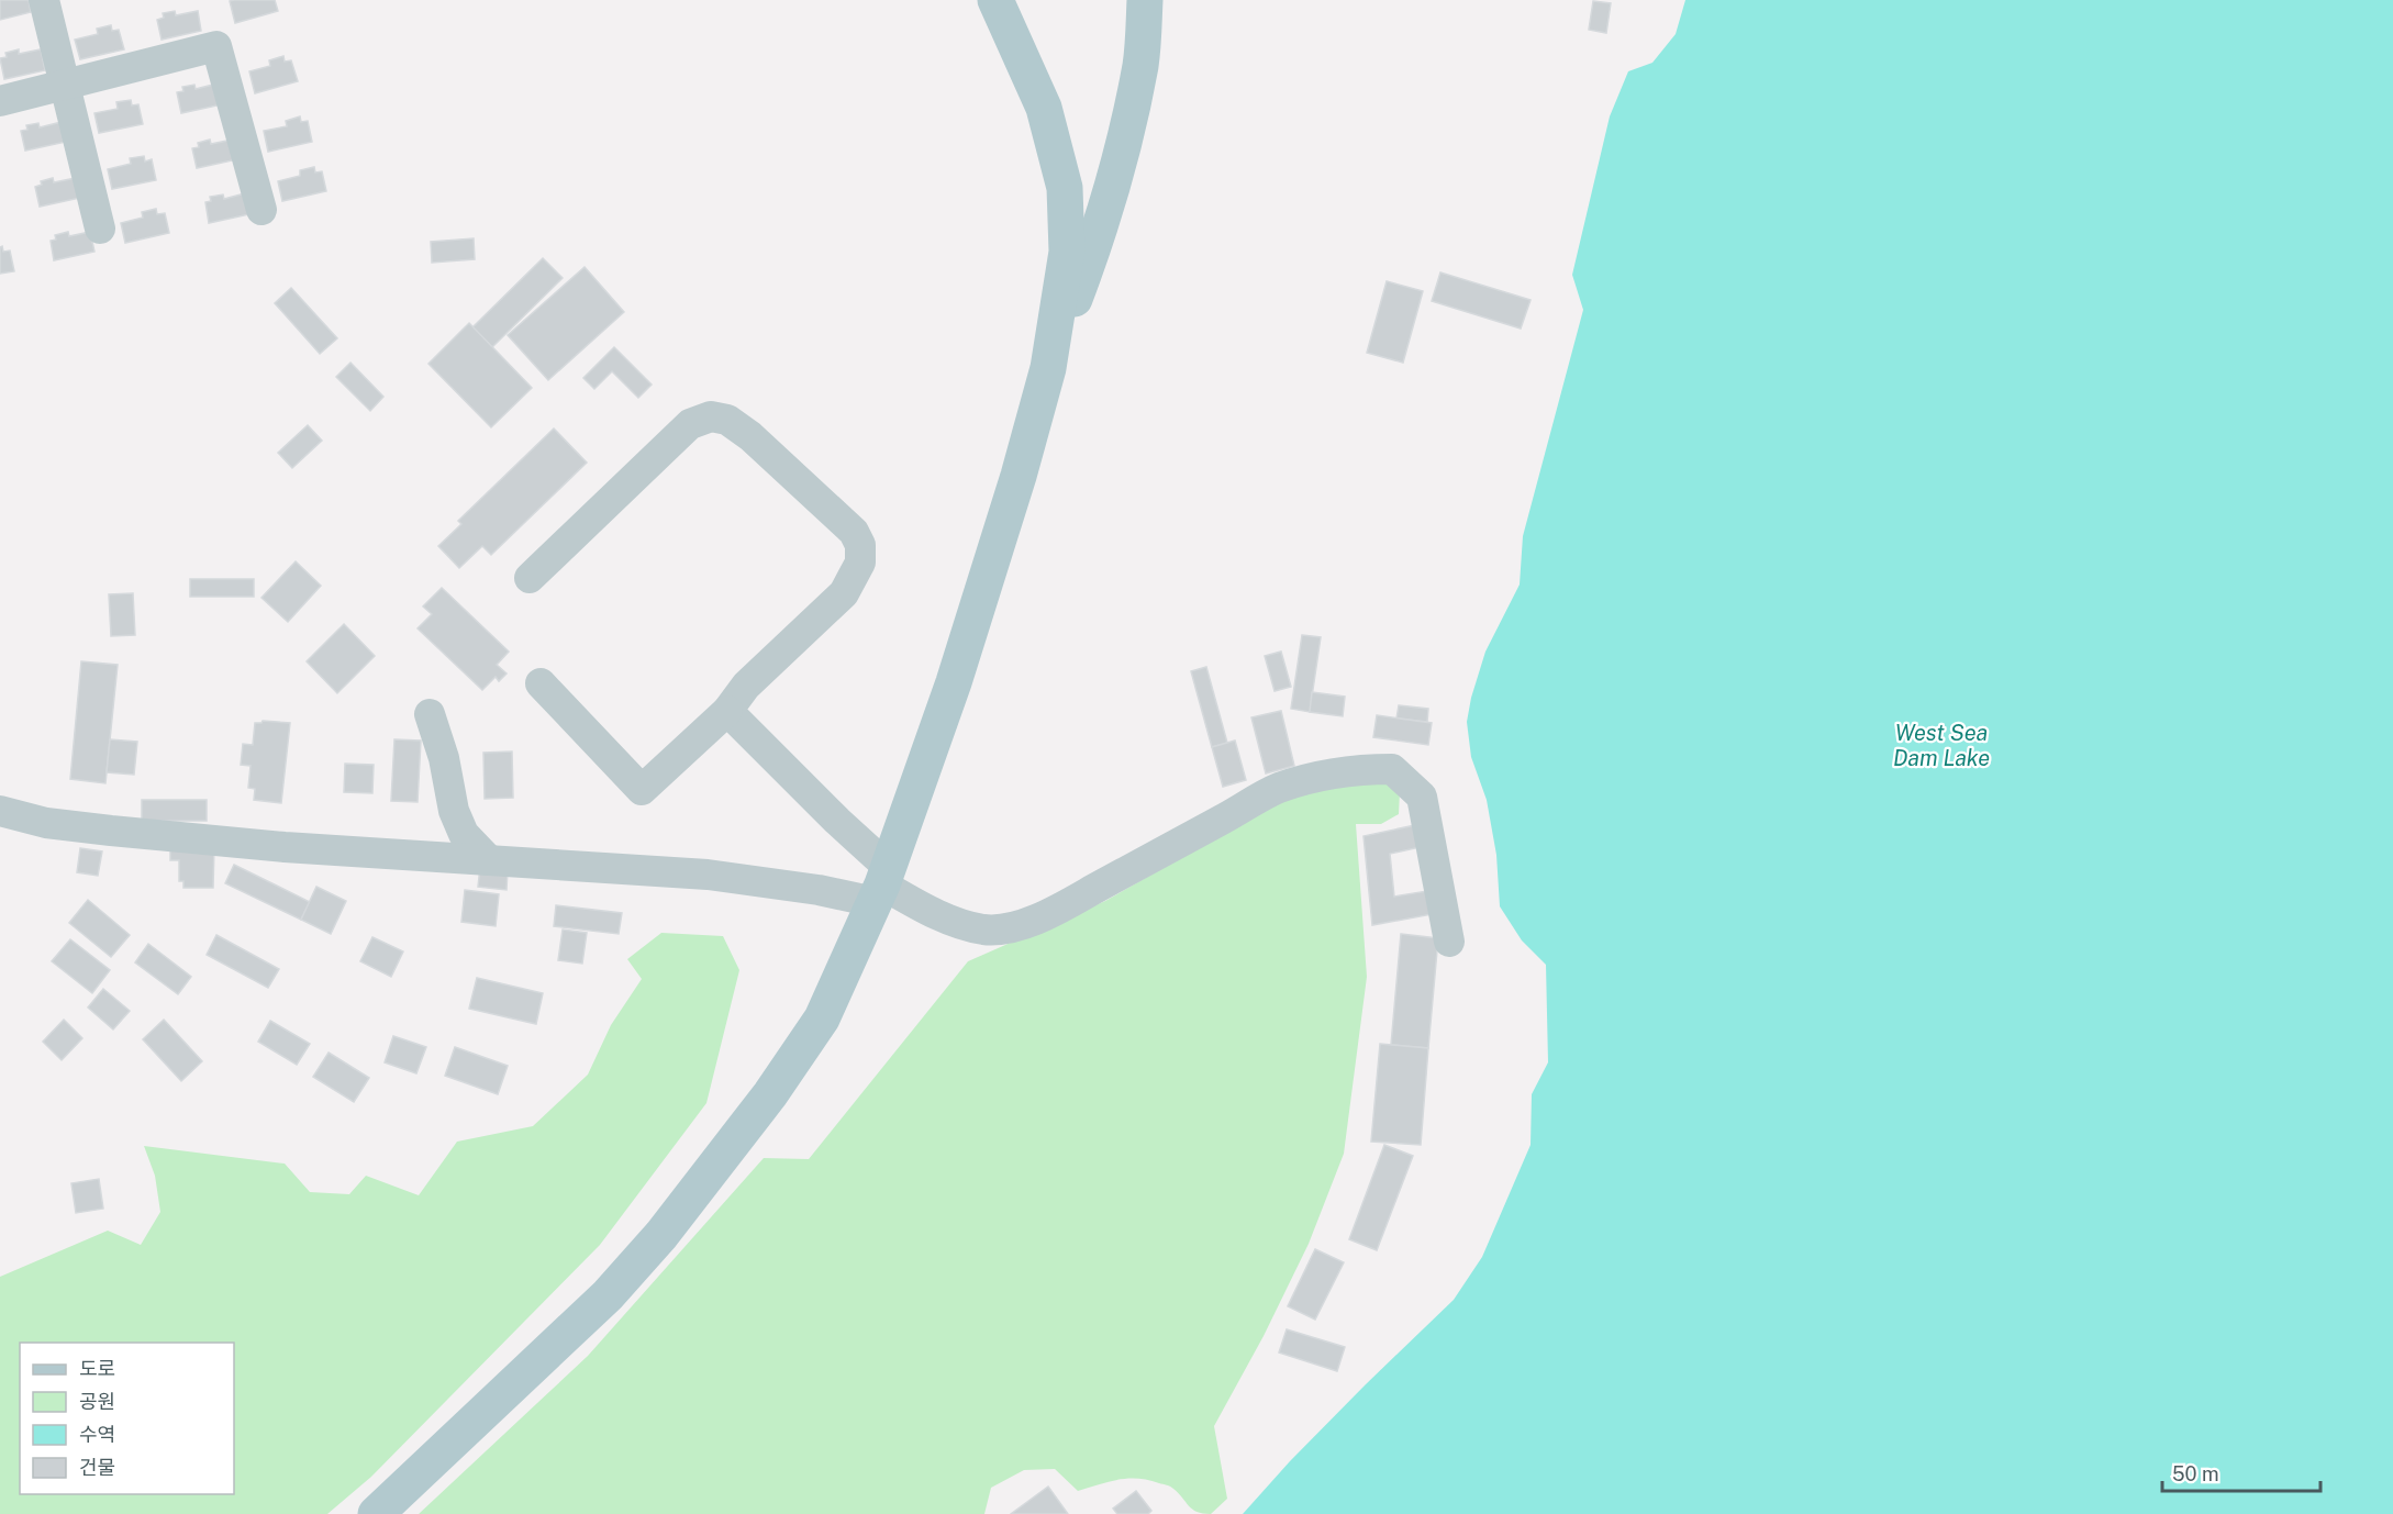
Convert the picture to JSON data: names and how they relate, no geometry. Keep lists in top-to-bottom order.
{
  "water": ["West Sea Dam Lake"],
  "legend": [
    "도로",
    "공원",
    "수역",
    "건물"
  ],
  "scale_bar": "50 m"
}
